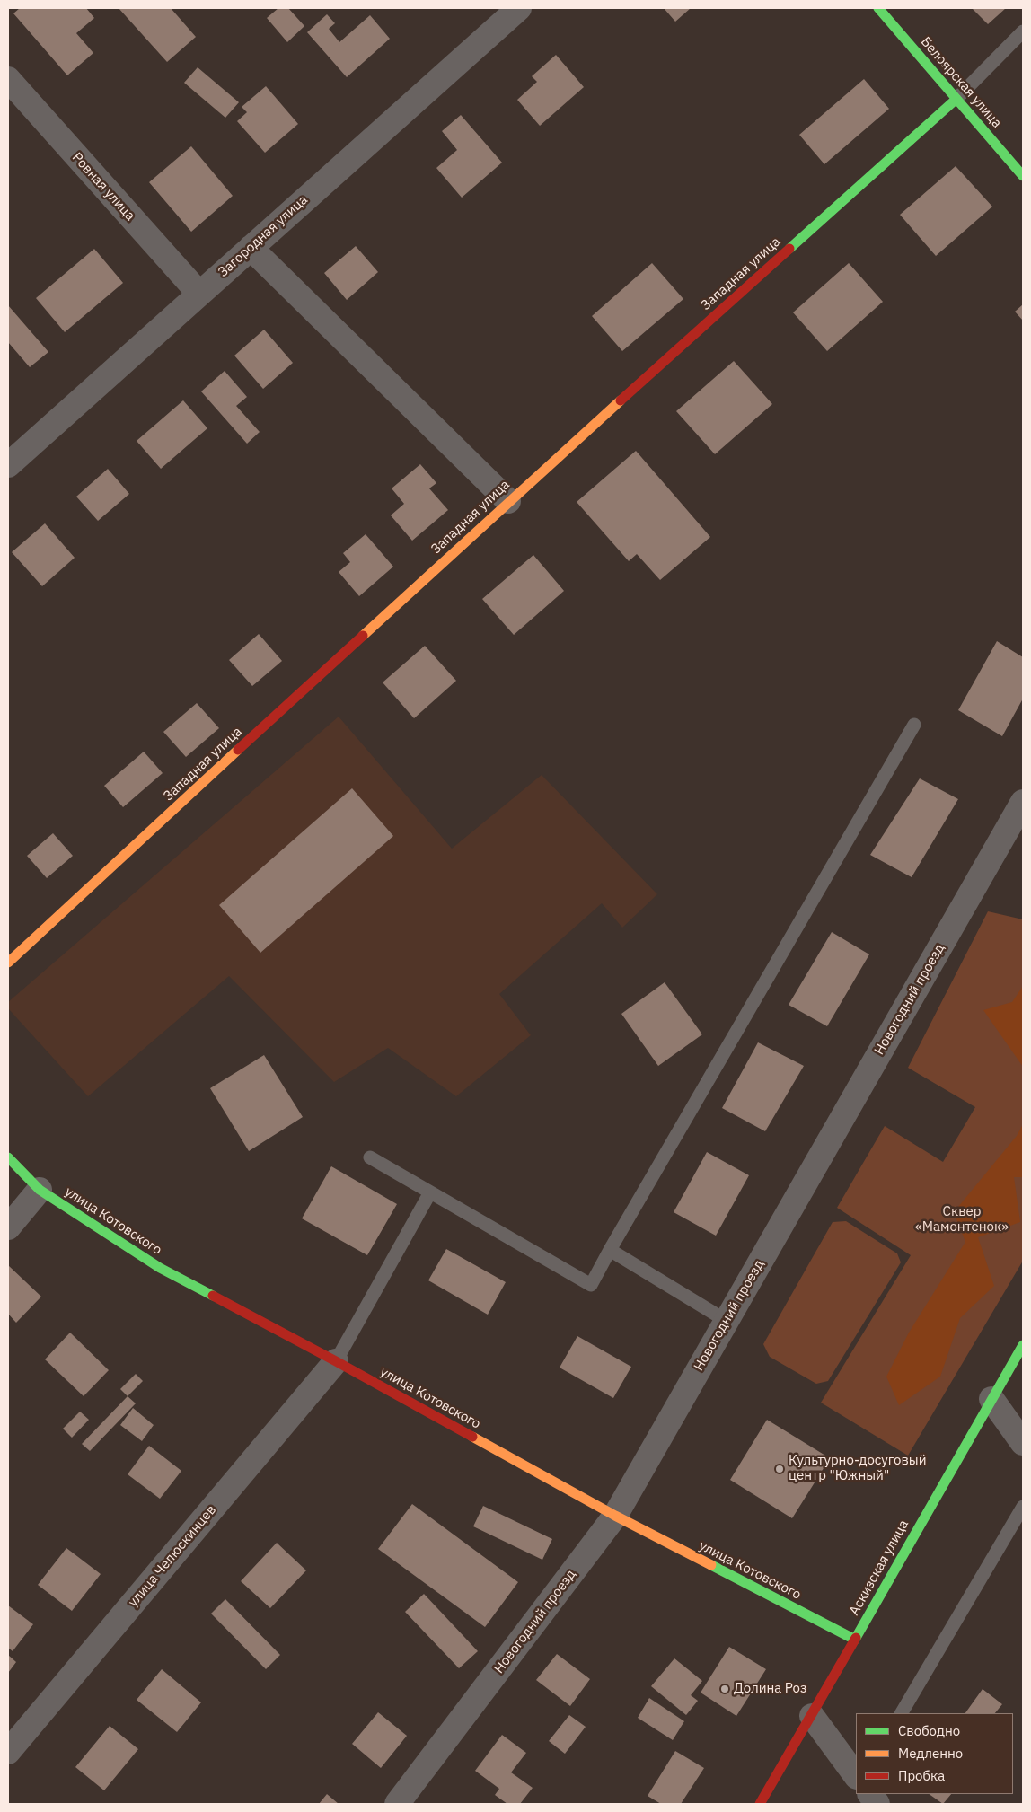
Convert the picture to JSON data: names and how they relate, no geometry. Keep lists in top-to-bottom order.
{
  "streets": {
    "street": [
      "Белоярская улица",
      "Ровная улица",
      "Загородная улица",
      "Западная улица",
      "Новогодний проезд",
      "улица Котовского",
      "улица Челюскинцев",
      "Аскизская улица"
    ]
  },
  "crossings": [
    ["Белоярская улица", "Западная улица"],
    ["Ровная улица", "Загородная улица"],
    ["Новогодний проезд", "улица Котовского"],
    ["улица Котовского", "улица Челюскинцев"],
    ["улица Котовского", "Аскизская улица"]
  ],
  "parks": ["Сквер «Мамонтенок»"],
  "places": ["Культурно-досуговый центр \"Южный\"", "Долина Роз"],
  "legend": ["Свободно", "Медленно", "Пробка"]
}
